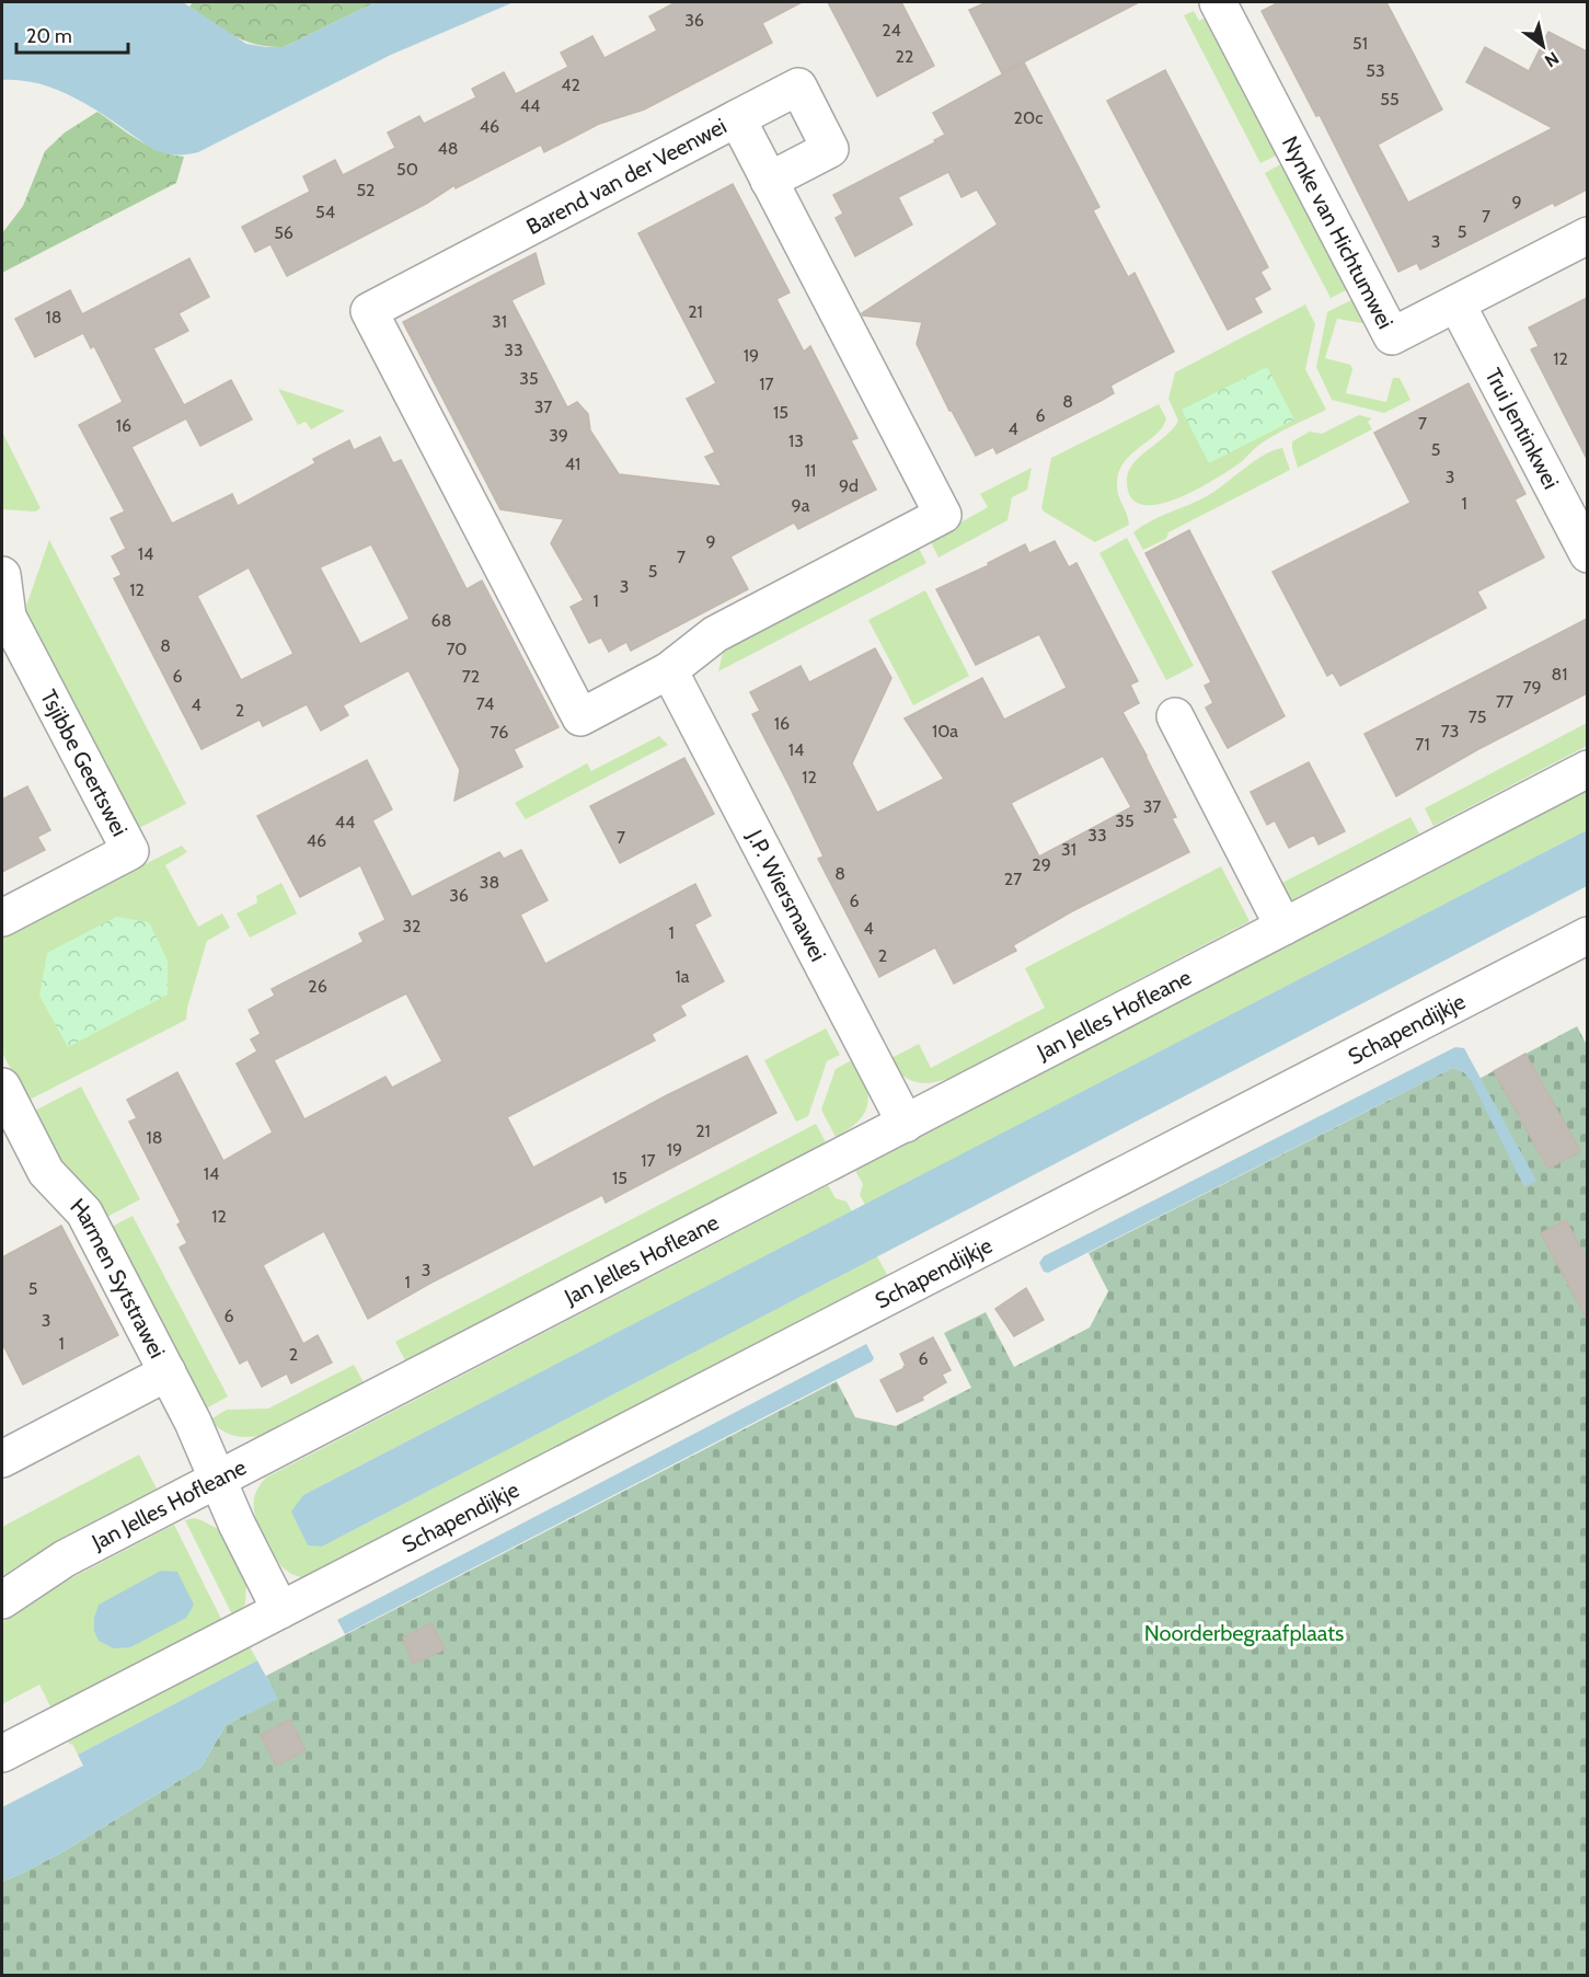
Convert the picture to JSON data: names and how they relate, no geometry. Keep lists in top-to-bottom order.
{
  "streets": {
    "street": [
      "Barend van der Veenwei",
      "Nynke van Hichtumwei",
      "Trui Jentinkwei",
      "Tsjibbe Geertswei",
      "J.P. Wiersmawei",
      "Jan Jelles Hofleane",
      "Schapendijkje",
      "Harmen Sytstrawei"
    ]
  },
  "crossings": [
    ["Barend van der Veenwei", "J.P. Wiersmawei"],
    ["Nynke van Hichtumwei", "Trui Jentinkwei"],
    ["J.P. Wiersmawei", "Jan Jelles Hofleane"],
    ["Jan Jelles Hofleane", "Harmen Sytstrawei"]
  ],
  "parks": ["Noorderbegraafplaats"],
  "house_numbers": [
    "36",
    "24",
    "51",
    "22",
    "53",
    "42",
    "55",
    "44",
    "20c",
    "46",
    "48",
    "50",
    "52",
    "9",
    "54",
    "7",
    "5",
    "56",
    "3",
    "21",
    "18",
    "31",
    "33",
    "19",
    "12",
    "35",
    "17",
    "8",
    "37",
    "15",
    "6",
    "7",
    "16",
    "4",
    "39",
    "13",
    "5",
    "41",
    "11",
    "3",
    "9d",
    "1",
    "9a",
    "9",
    "14",
    "7",
    "5",
    "3",
    "12",
    "1",
    "68",
    "8",
    "70",
    "81",
    "6",
    "72",
    "79",
    "77",
    "74",
    "4",
    "2",
    "75",
    "16",
    "10a",
    "73",
    "76",
    "71",
    "14",
    "12",
    "37",
    "35",
    "44",
    "33",
    "7",
    "46",
    "31",
    "29",
    "8",
    "27",
    "38",
    "36",
    "6",
    "32",
    "4",
    "1",
    "2",
    "1a",
    "26",
    "21",
    "18",
    "19",
    "17",
    "14",
    "15",
    "12",
    "3",
    "1",
    "5",
    "6",
    "3",
    "1",
    "2",
    "6"
  ],
  "scale_bar": "20 m",
  "north": "bottom right"
}
